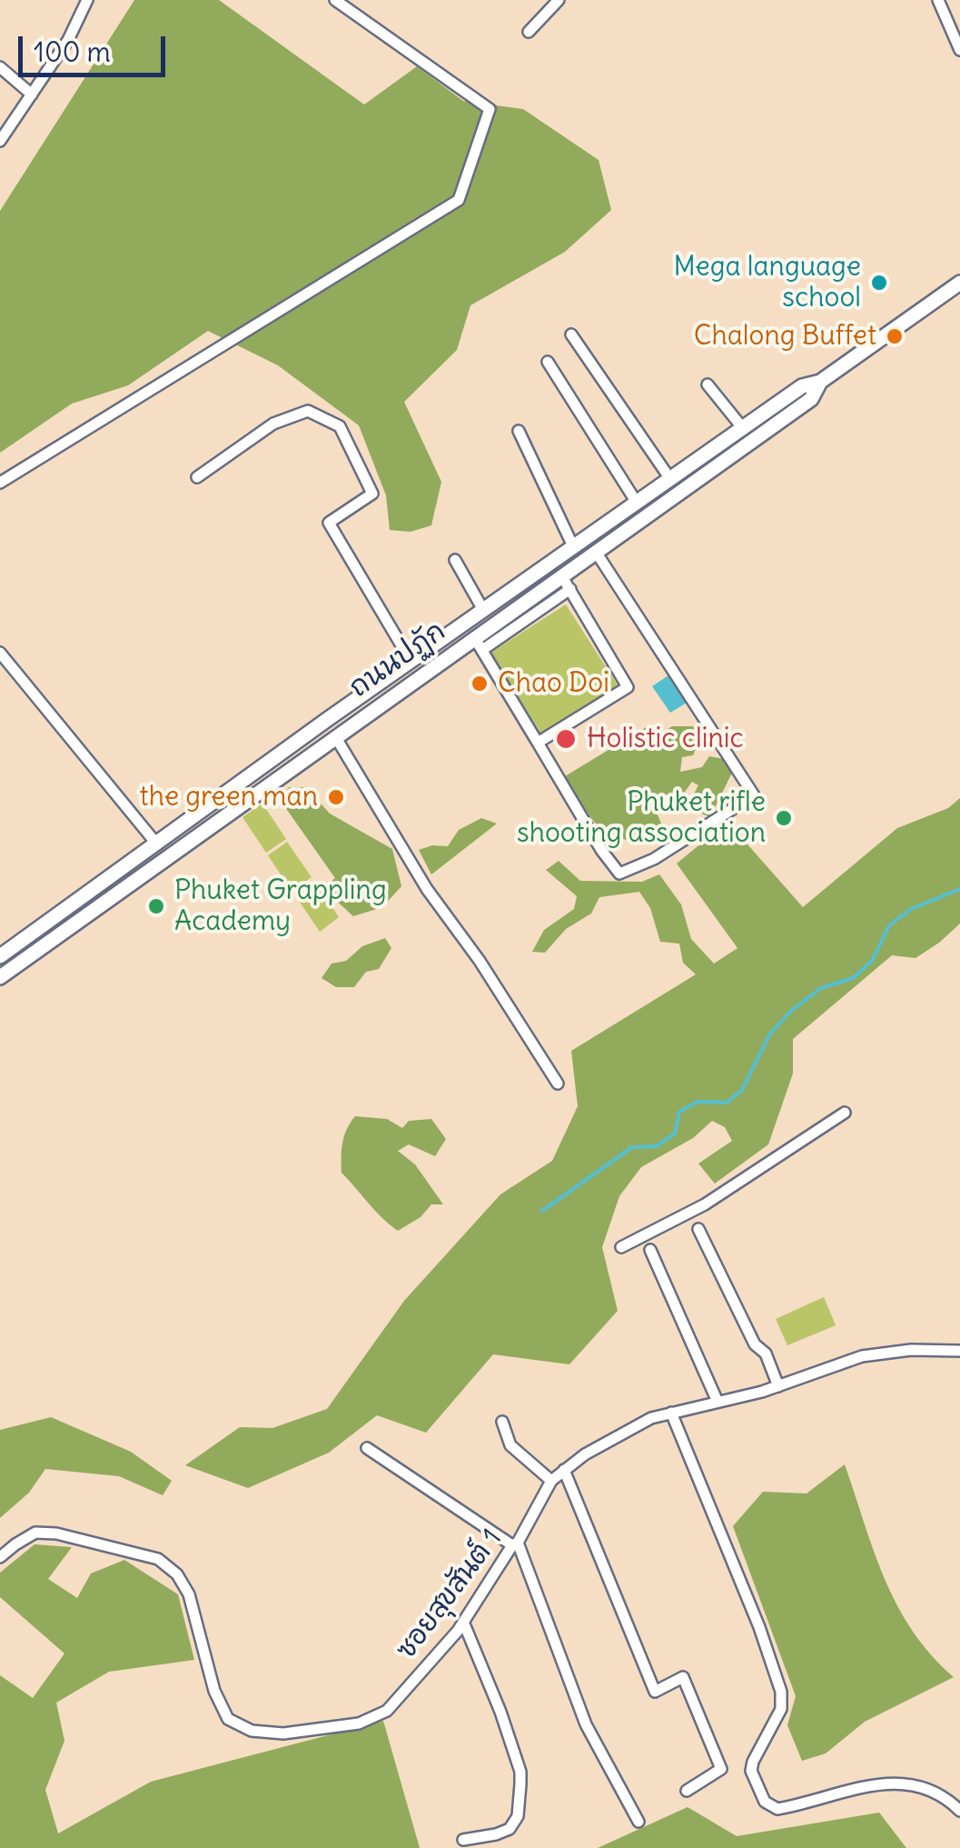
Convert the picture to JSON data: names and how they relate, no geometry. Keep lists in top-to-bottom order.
{
  "streets": {
    "main road": ["ถนนปฏัก"],
    "street": ["ซอยสุขสันต์ 1"]
  },
  "places": [
    "Mega language school",
    "Chalong Buffet",
    "Chao Doi",
    "Holistic clinic",
    "the green man",
    "Phuket rifle shooting association",
    "Phuket Grappling Academy"
  ],
  "scale_bar": "100 m"
}
